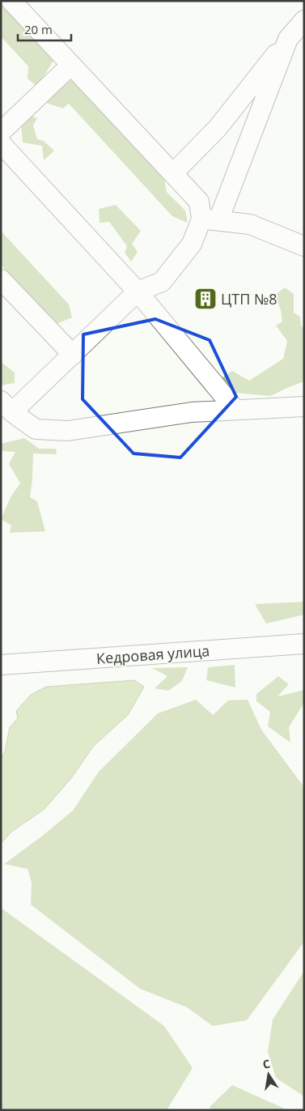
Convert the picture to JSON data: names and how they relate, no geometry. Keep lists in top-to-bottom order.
{
  "streets": {
    "street": ["Кедровая улица"]
  },
  "places": {
    "building": ["ЦТП №8"]
  },
  "scale_bar": "20 m",
  "north": "top"
}
